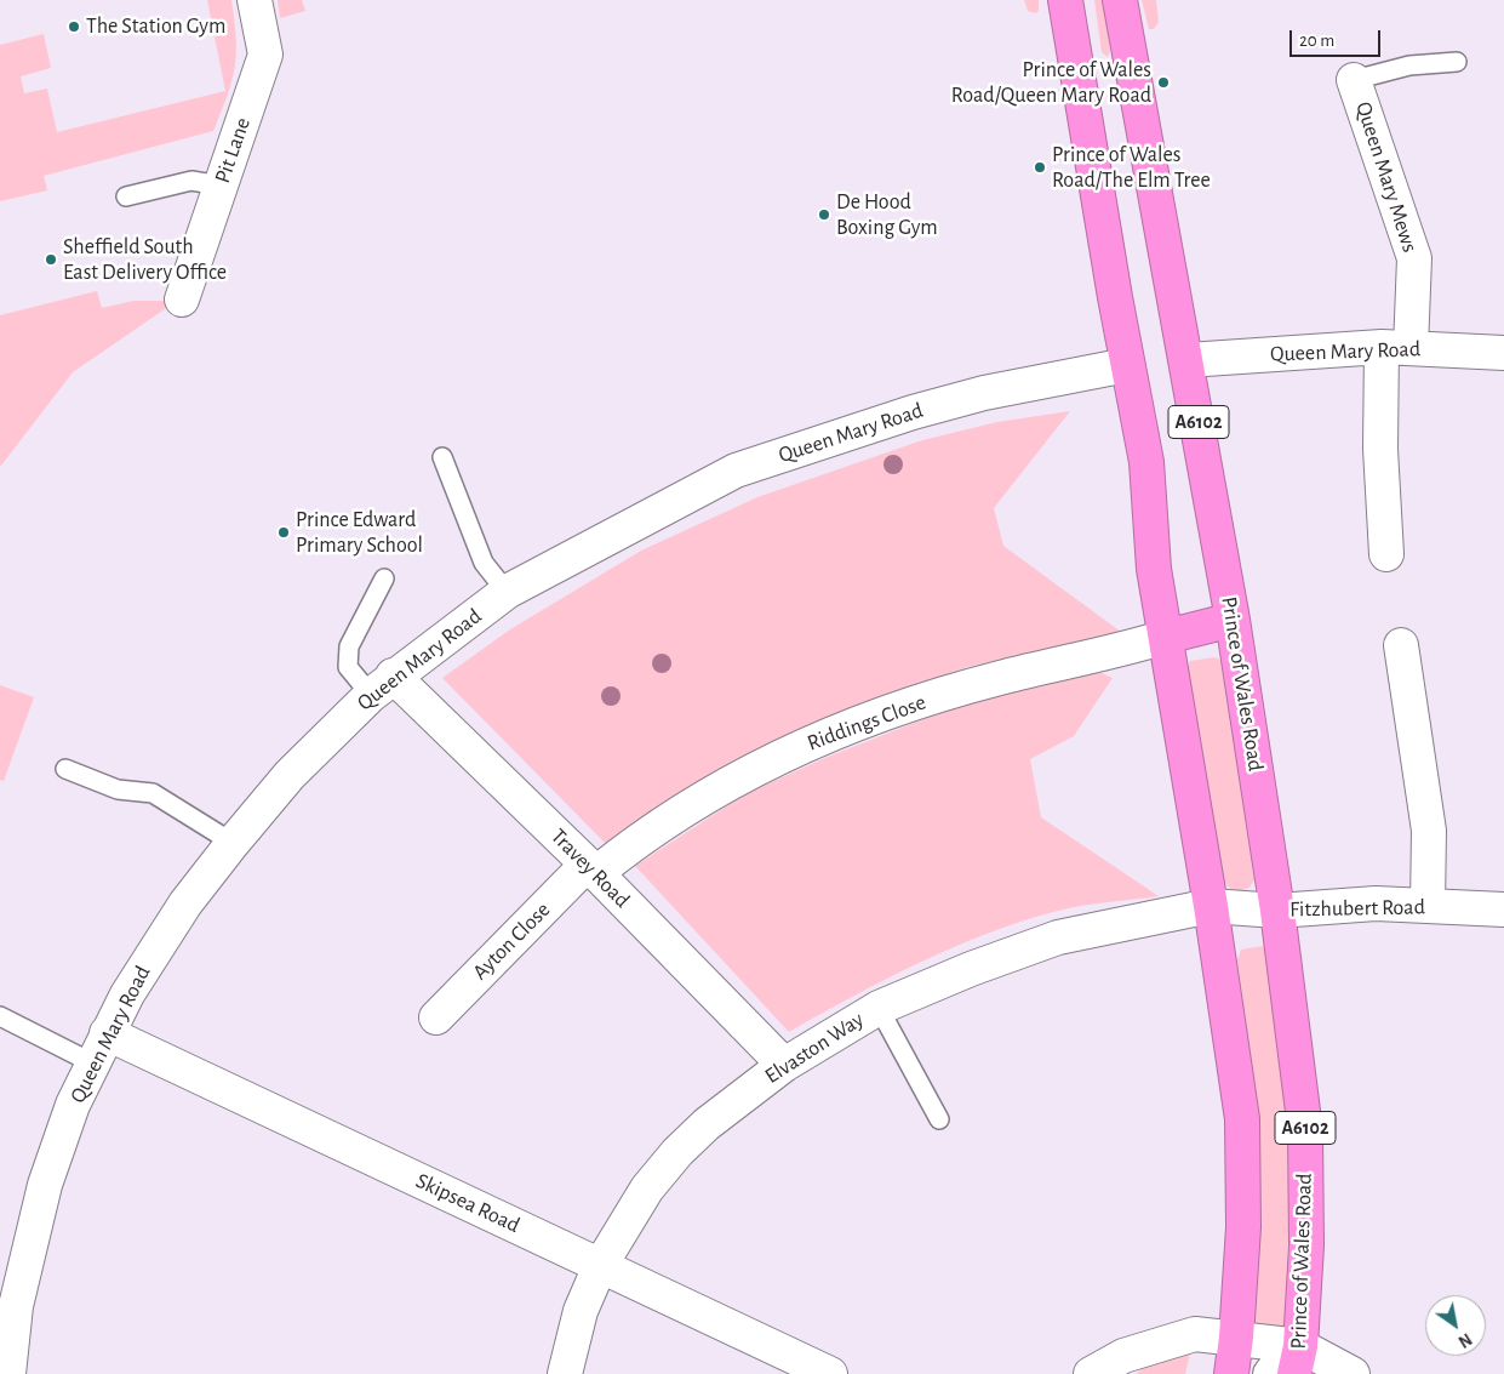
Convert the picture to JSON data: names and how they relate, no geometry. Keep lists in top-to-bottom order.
{
  "streets": {
    "highway": ["A6102", "Prince of Wales Road"],
    "street": [
      "Pit Lane",
      "Queen Mary Mews",
      "Queen Mary Road",
      "Riddings Close",
      "Travey Road",
      "Fitzhubert Road",
      "Ayton Close",
      "Elvaston Way",
      "Skipsea Road"
    ]
  },
  "crossings": [
    ["Queen Mary Mews", "Queen Mary Road"],
    ["Queen Mary Road", "A6102"],
    ["Queen Mary Road", "Prince of Wales Road"],
    ["Queen Mary Road", "Travey Road"],
    ["Queen Mary Road", "Skipsea Road"],
    ["A6102", "Riddings Close"],
    ["A6102", "Fitzhubert Road"],
    ["A6102", "Elvaston Way"],
    ["Prince of Wales Road", "Fitzhubert Road"],
    ["Riddings Close", "Travey Road"],
    ["Riddings Close", "Ayton Close"],
    ["Travey Road", "Ayton Close"],
    ["Travey Road", "Elvaston Way"],
    ["Fitzhubert Road", "Elvaston Way"],
    ["Elvaston Way", "Skipsea Road"]
  ],
  "places": [
    "The Station Gym",
    "Prince of Wales Road/Queen Mary Road",
    "Prince of Wales Road/The Elm Tree",
    "De Hood Boxing Gym",
    "Sheffield South East Delivery Office",
    "Prince Edward Primary School"
  ],
  "scale_bar": "20 m",
  "north": "bottom right"
}
